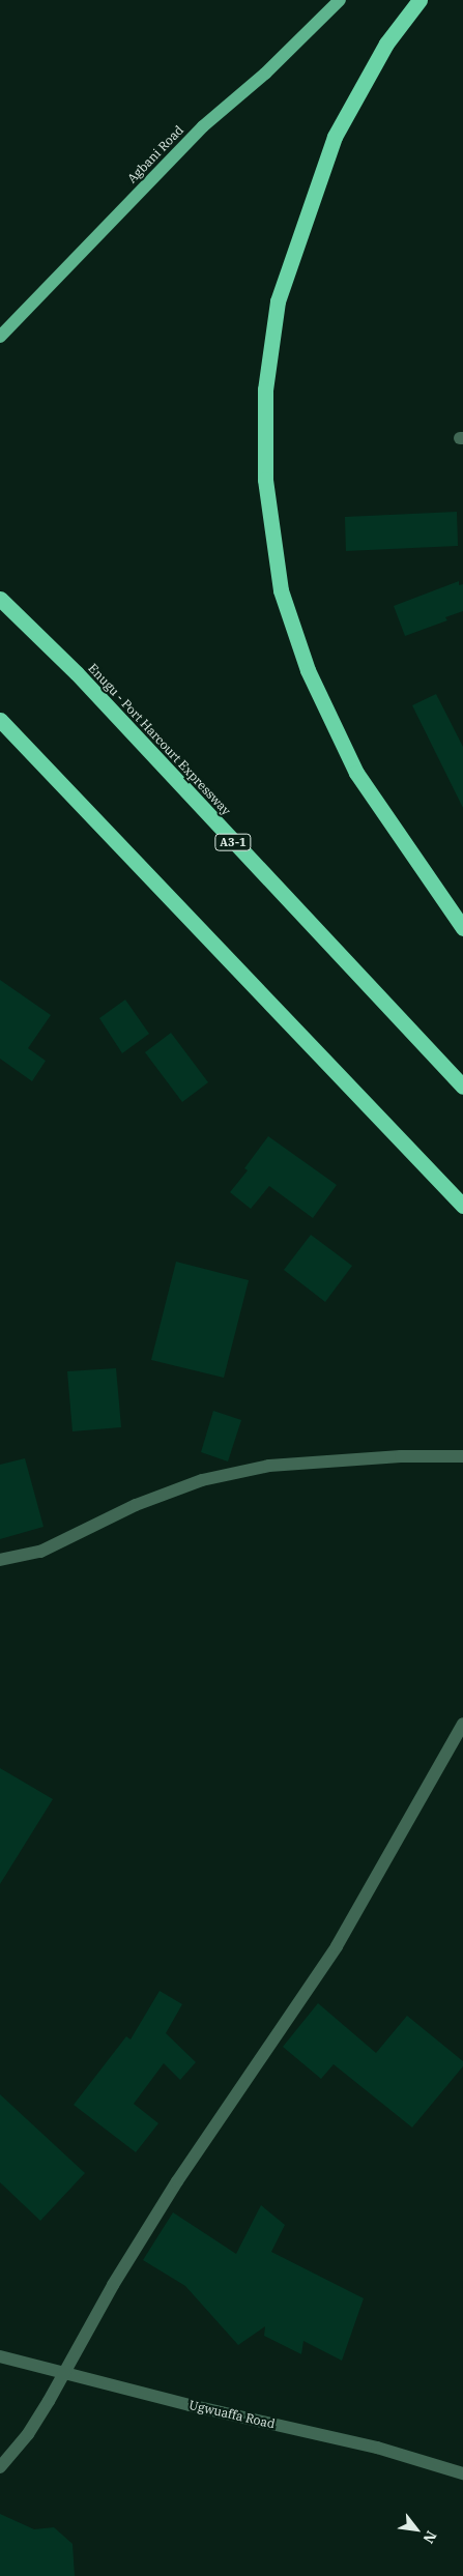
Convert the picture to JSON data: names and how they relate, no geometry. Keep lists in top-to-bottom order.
{
  "streets": {
    "highway": ["Enugu - Port Harcourt Expressway", "A3-1"],
    "main road": ["Agbani Road"],
    "street": ["Ugwuaffa Road"]
  },
  "north": "bottom right"
}
